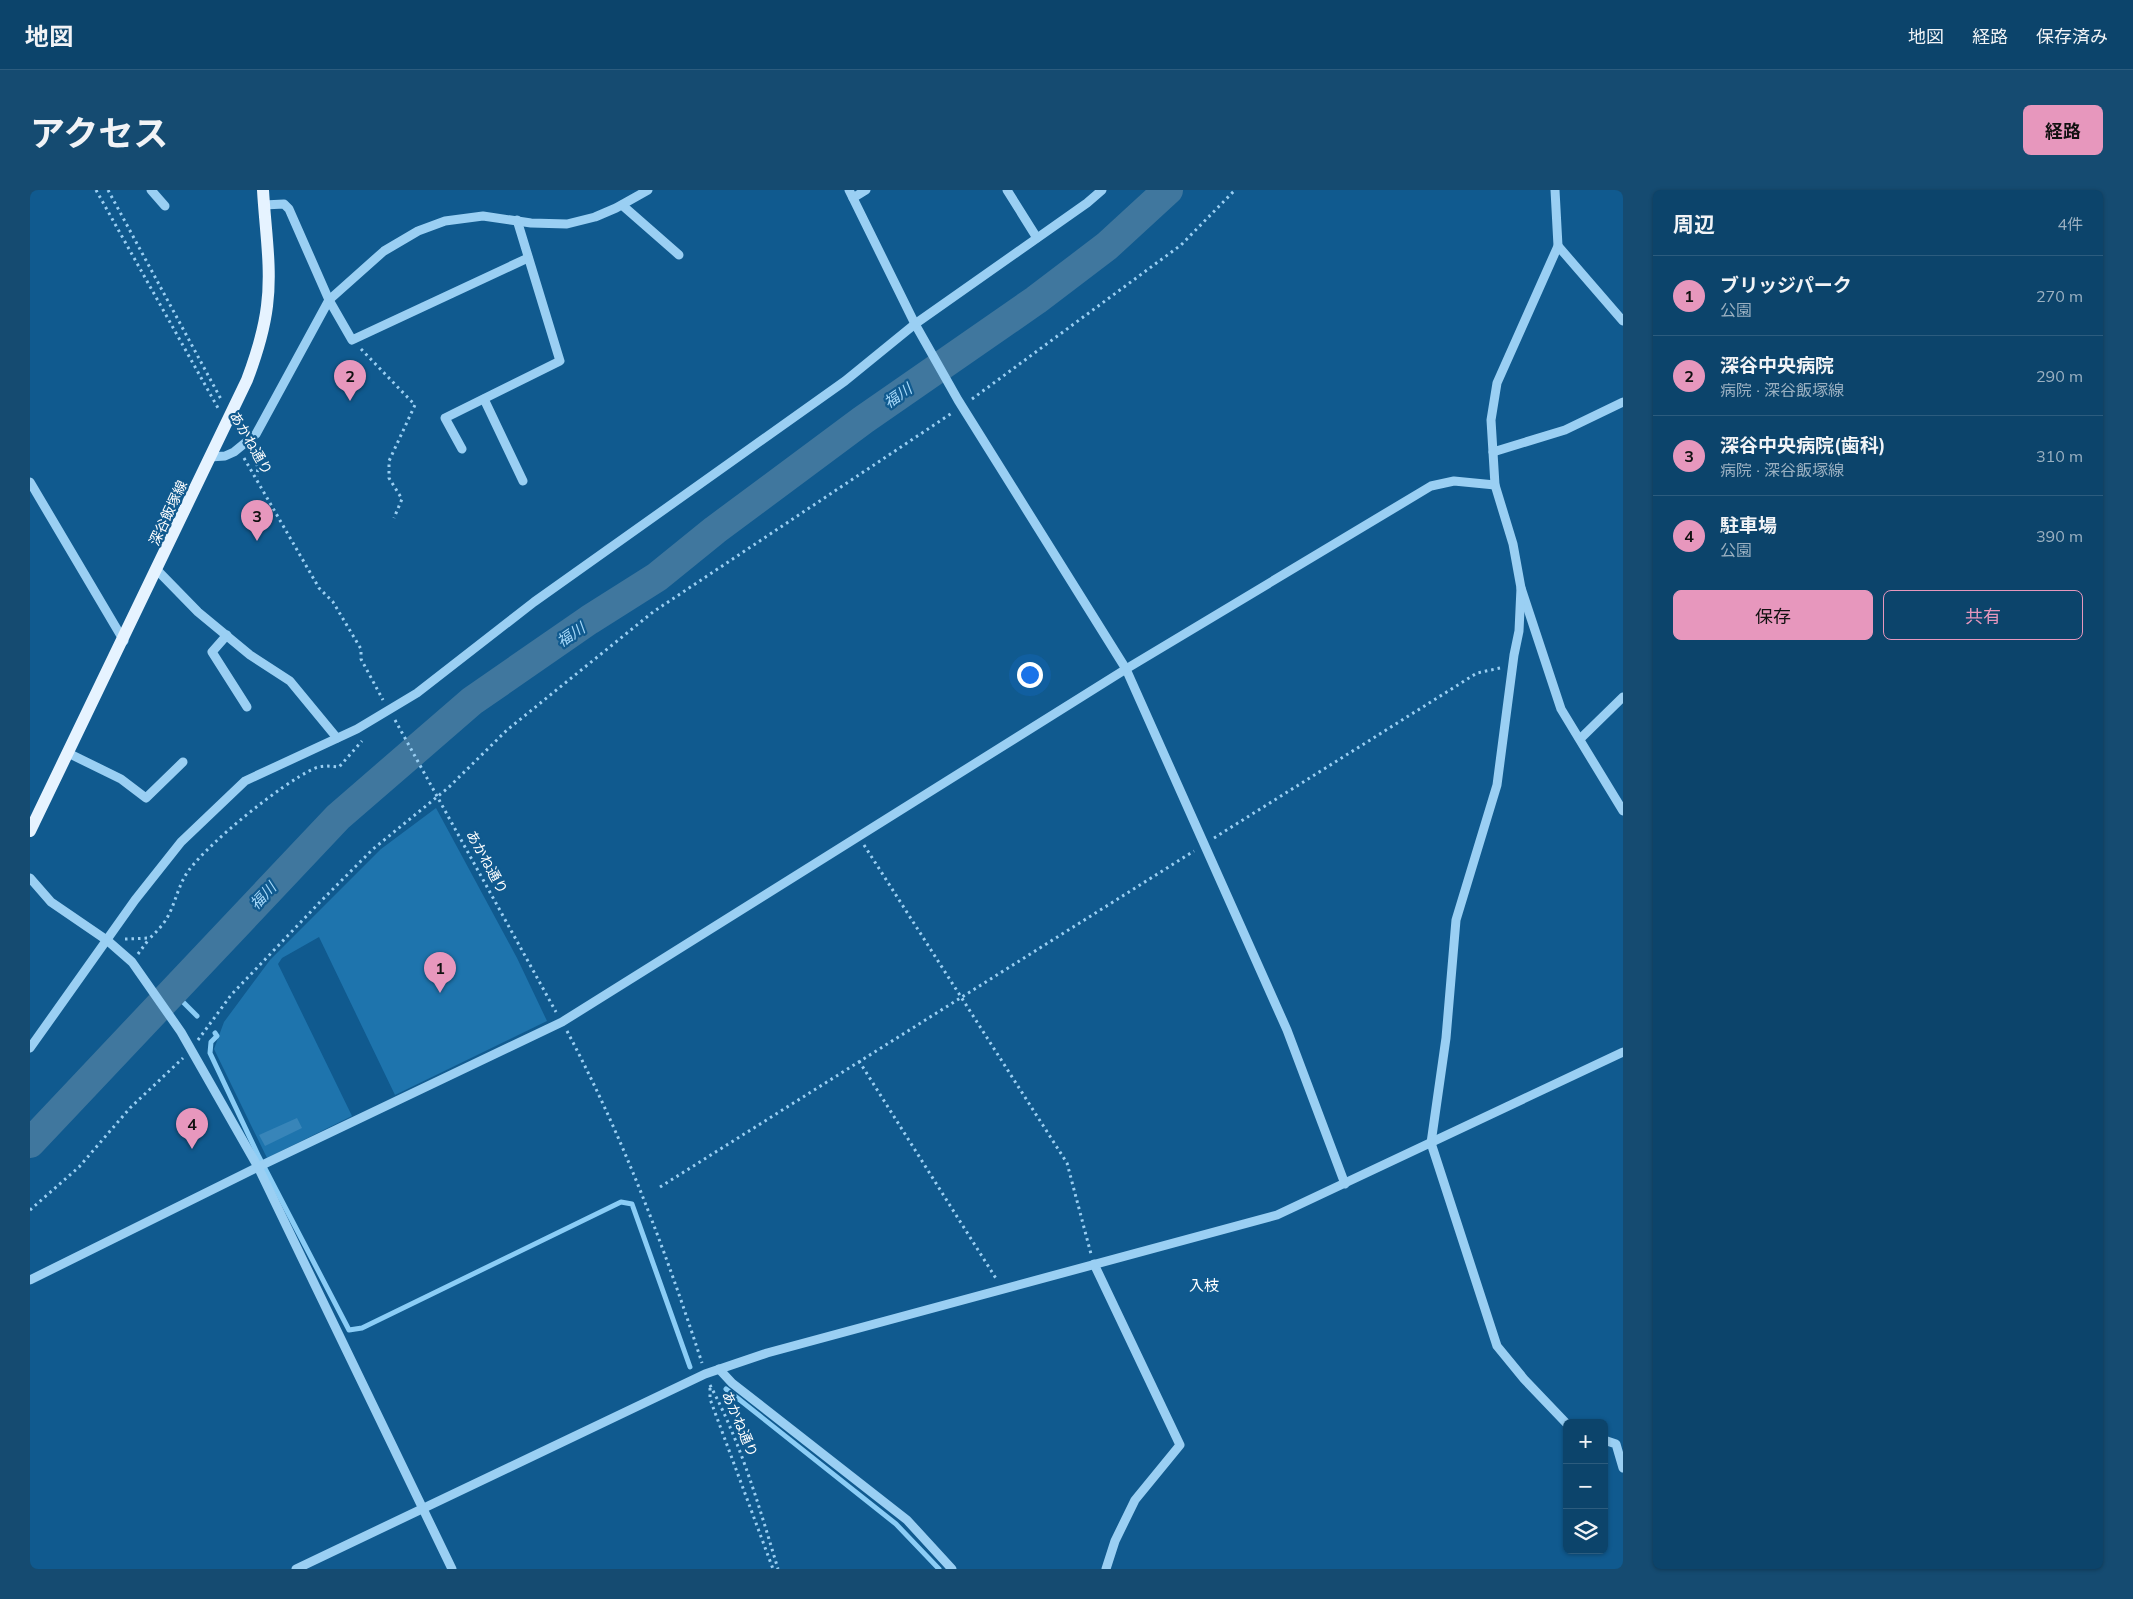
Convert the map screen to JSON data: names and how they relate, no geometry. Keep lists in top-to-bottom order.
{
  "streets": {
    "main road": ["深谷飯塚線"],
    "path": ["あかね通り"]
  },
  "crossings": [
    ["あかね通り", "深谷飯塚線"]
  ],
  "districts": ["入枝"],
  "water": ["福川"],
  "page": {
    "header": "地図",
    "nav": ["地図", "経路", "保存済み"],
    "title": "アクセス",
    "buttons": [
      "経路",
      ["保存", "共有"]
    ],
    "heading": ["周辺", "4件"],
    "list": [
      {
        "mark": "1",
        "name": "ブリッジパーク",
        "note": "公園",
        "value": "270 m"
      },
      {
        "mark": "2",
        "name": "深谷中央病院",
        "note": "病院 · 深谷飯塚線",
        "value": "290 m"
      },
      {
        "mark": "3",
        "name": "深谷中央病院(歯科)",
        "note": "病院 · 深谷飯塚線",
        "value": "310 m"
      },
      {
        "mark": "4",
        "name": "駐車場",
        "note": "公園",
        "value": "390 m"
      }
    ],
    "pins": [
      "2",
      "3",
      "1",
      "4"
    ],
    "map_buttons": ["+", "−"]
  }
}
